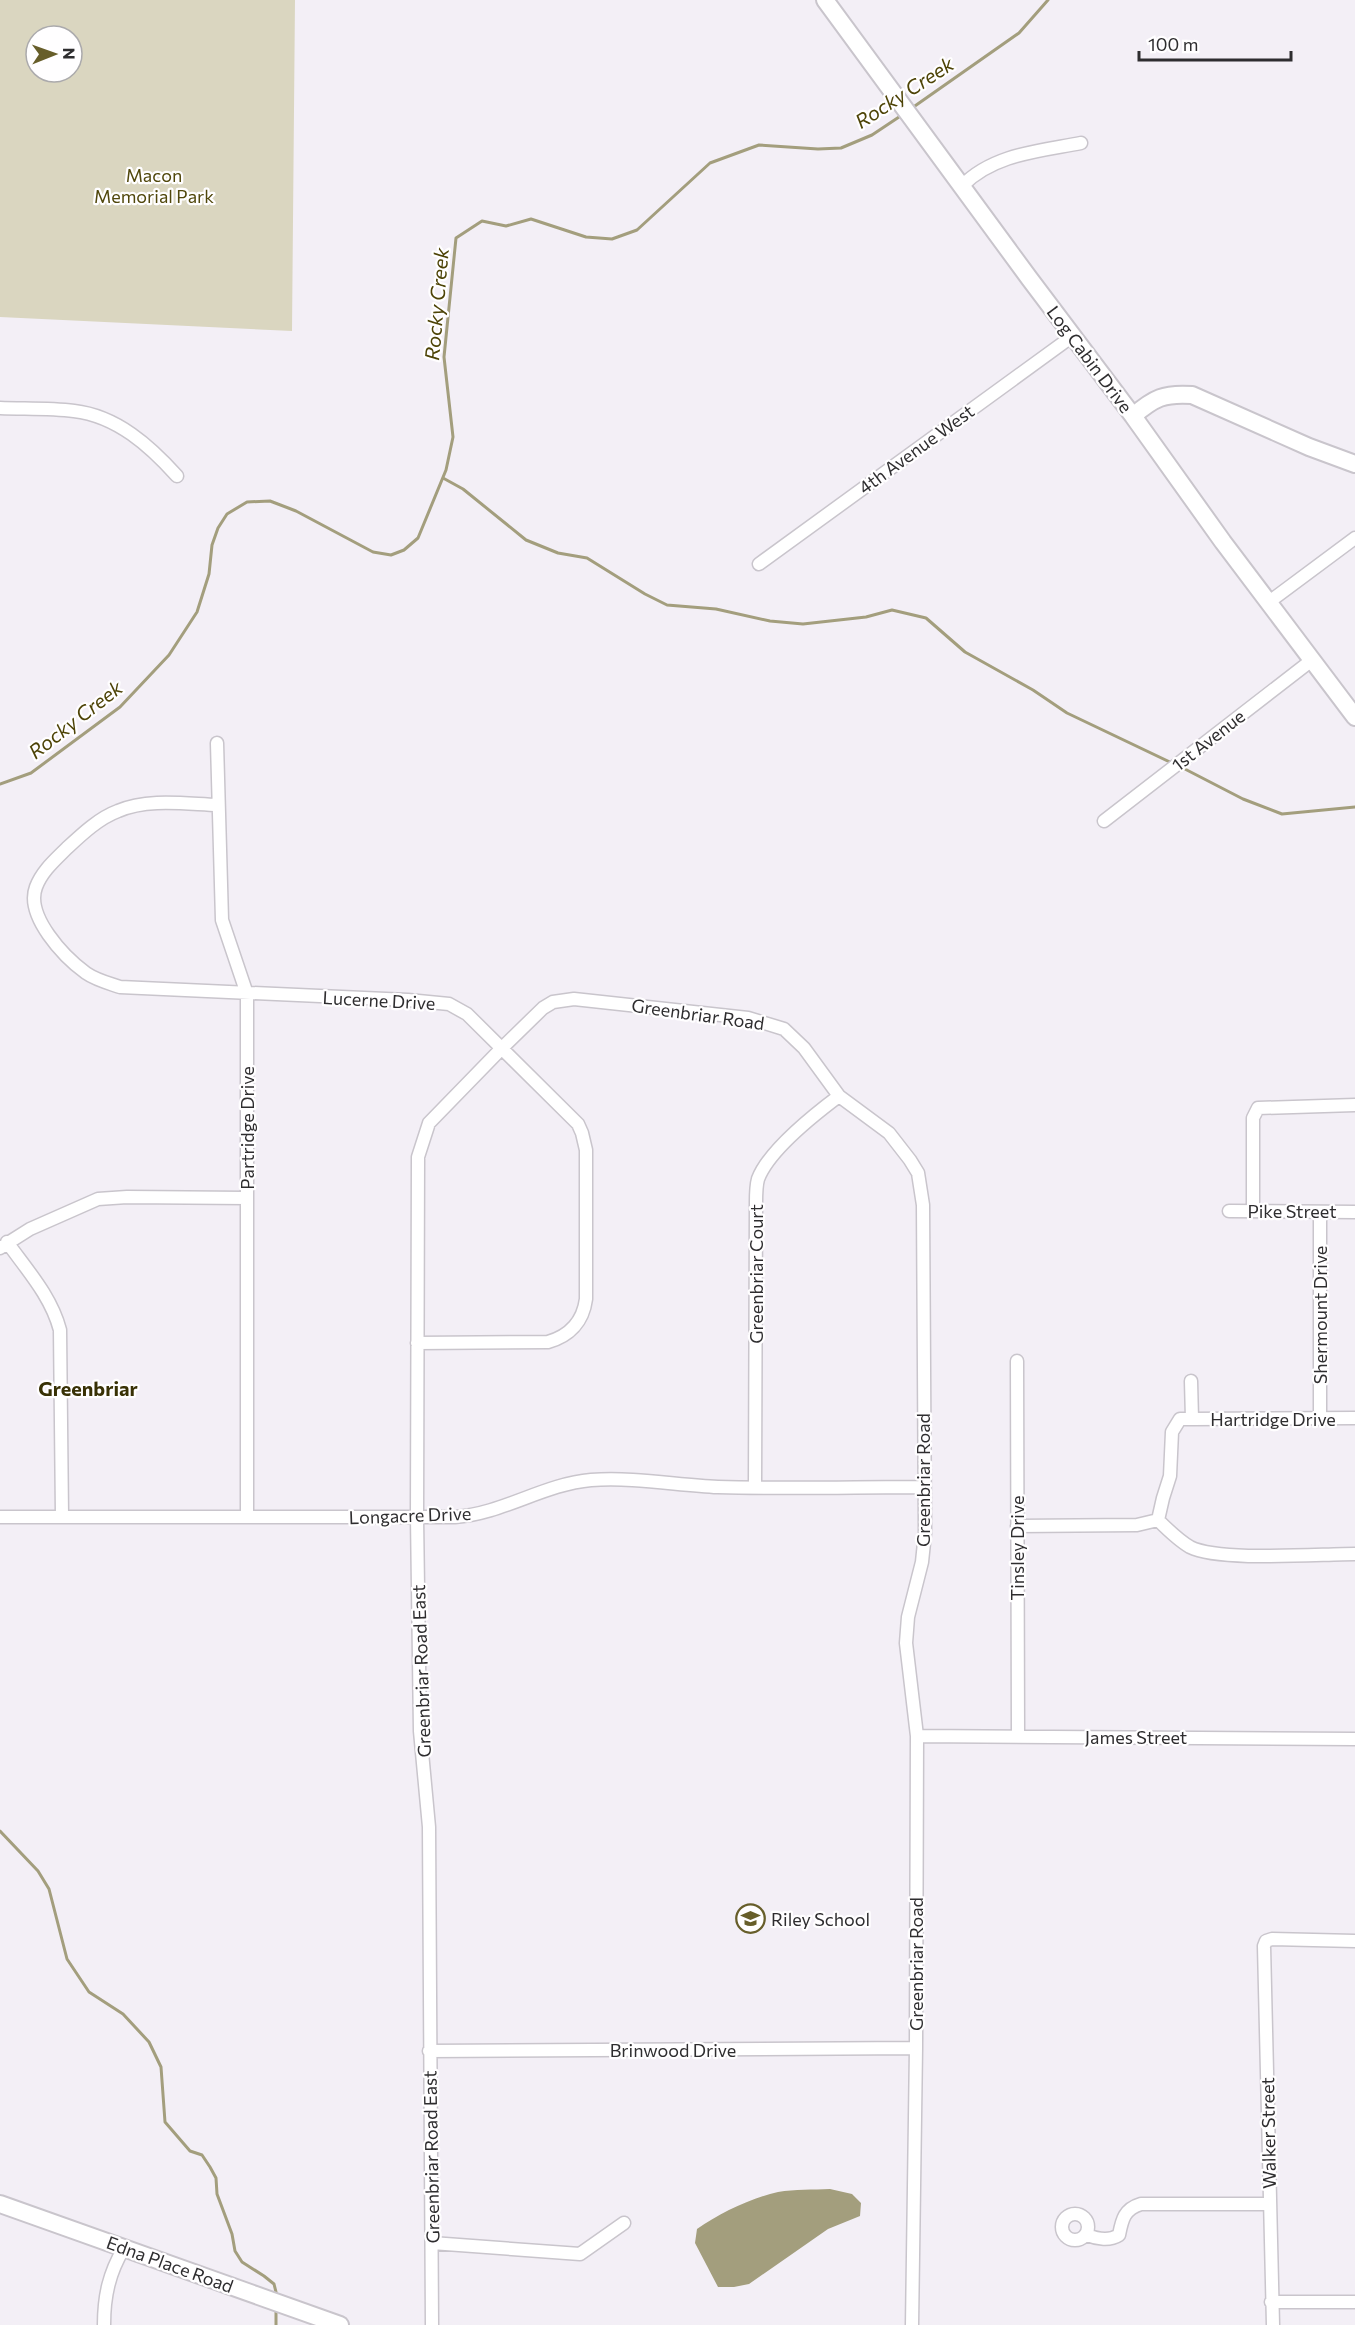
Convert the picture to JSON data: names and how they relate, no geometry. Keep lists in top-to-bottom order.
{
  "streets": {
    "street": [
      "Log Cabin Drive",
      "4th Avenue West",
      "1st Avenue",
      "Lucerne Drive",
      "Greenbriar Road",
      "Partridge Drive",
      "Pike Street",
      "Greenbriar Court",
      "Shermount Drive",
      "Hartridge Drive",
      "Longacre Drive",
      "Tinsley Drive",
      "Greenbriar Road East",
      "James Street",
      "Brinwood Drive",
      "Walker Street",
      "Edna Place Road"
    ]
  },
  "crossings": [
    ["Log Cabin Drive", "4th Avenue West"],
    ["Log Cabin Drive", "1st Avenue"],
    ["Lucerne Drive", "Greenbriar Road"],
    ["Lucerne Drive", "Partridge Drive"],
    ["Lucerne Drive", "Greenbriar Road East"],
    ["Greenbriar Road", "Greenbriar Court"],
    ["Greenbriar Road", "Longacre Drive"],
    ["Greenbriar Road", "Greenbriar Road East"],
    ["Greenbriar Road", "James Street"],
    ["Greenbriar Road", "Brinwood Drive"],
    ["Partridge Drive", "Longacre Drive"],
    ["Pike Street", "Shermount Drive"],
    ["Greenbriar Court", "Longacre Drive"],
    ["Shermount Drive", "Hartridge Drive"],
    ["Longacre Drive", "Greenbriar Road East"],
    ["Tinsley Drive", "James Street"],
    ["Greenbriar Road East", "Brinwood Drive"]
  ],
  "districts": ["Greenbriar"],
  "water": ["Rocky Creek"],
  "parks": ["Macon Memorial Park"],
  "places": {
    "school or university": ["Riley School"]
  },
  "scale_bar": "100 m",
  "north": "right"
}
